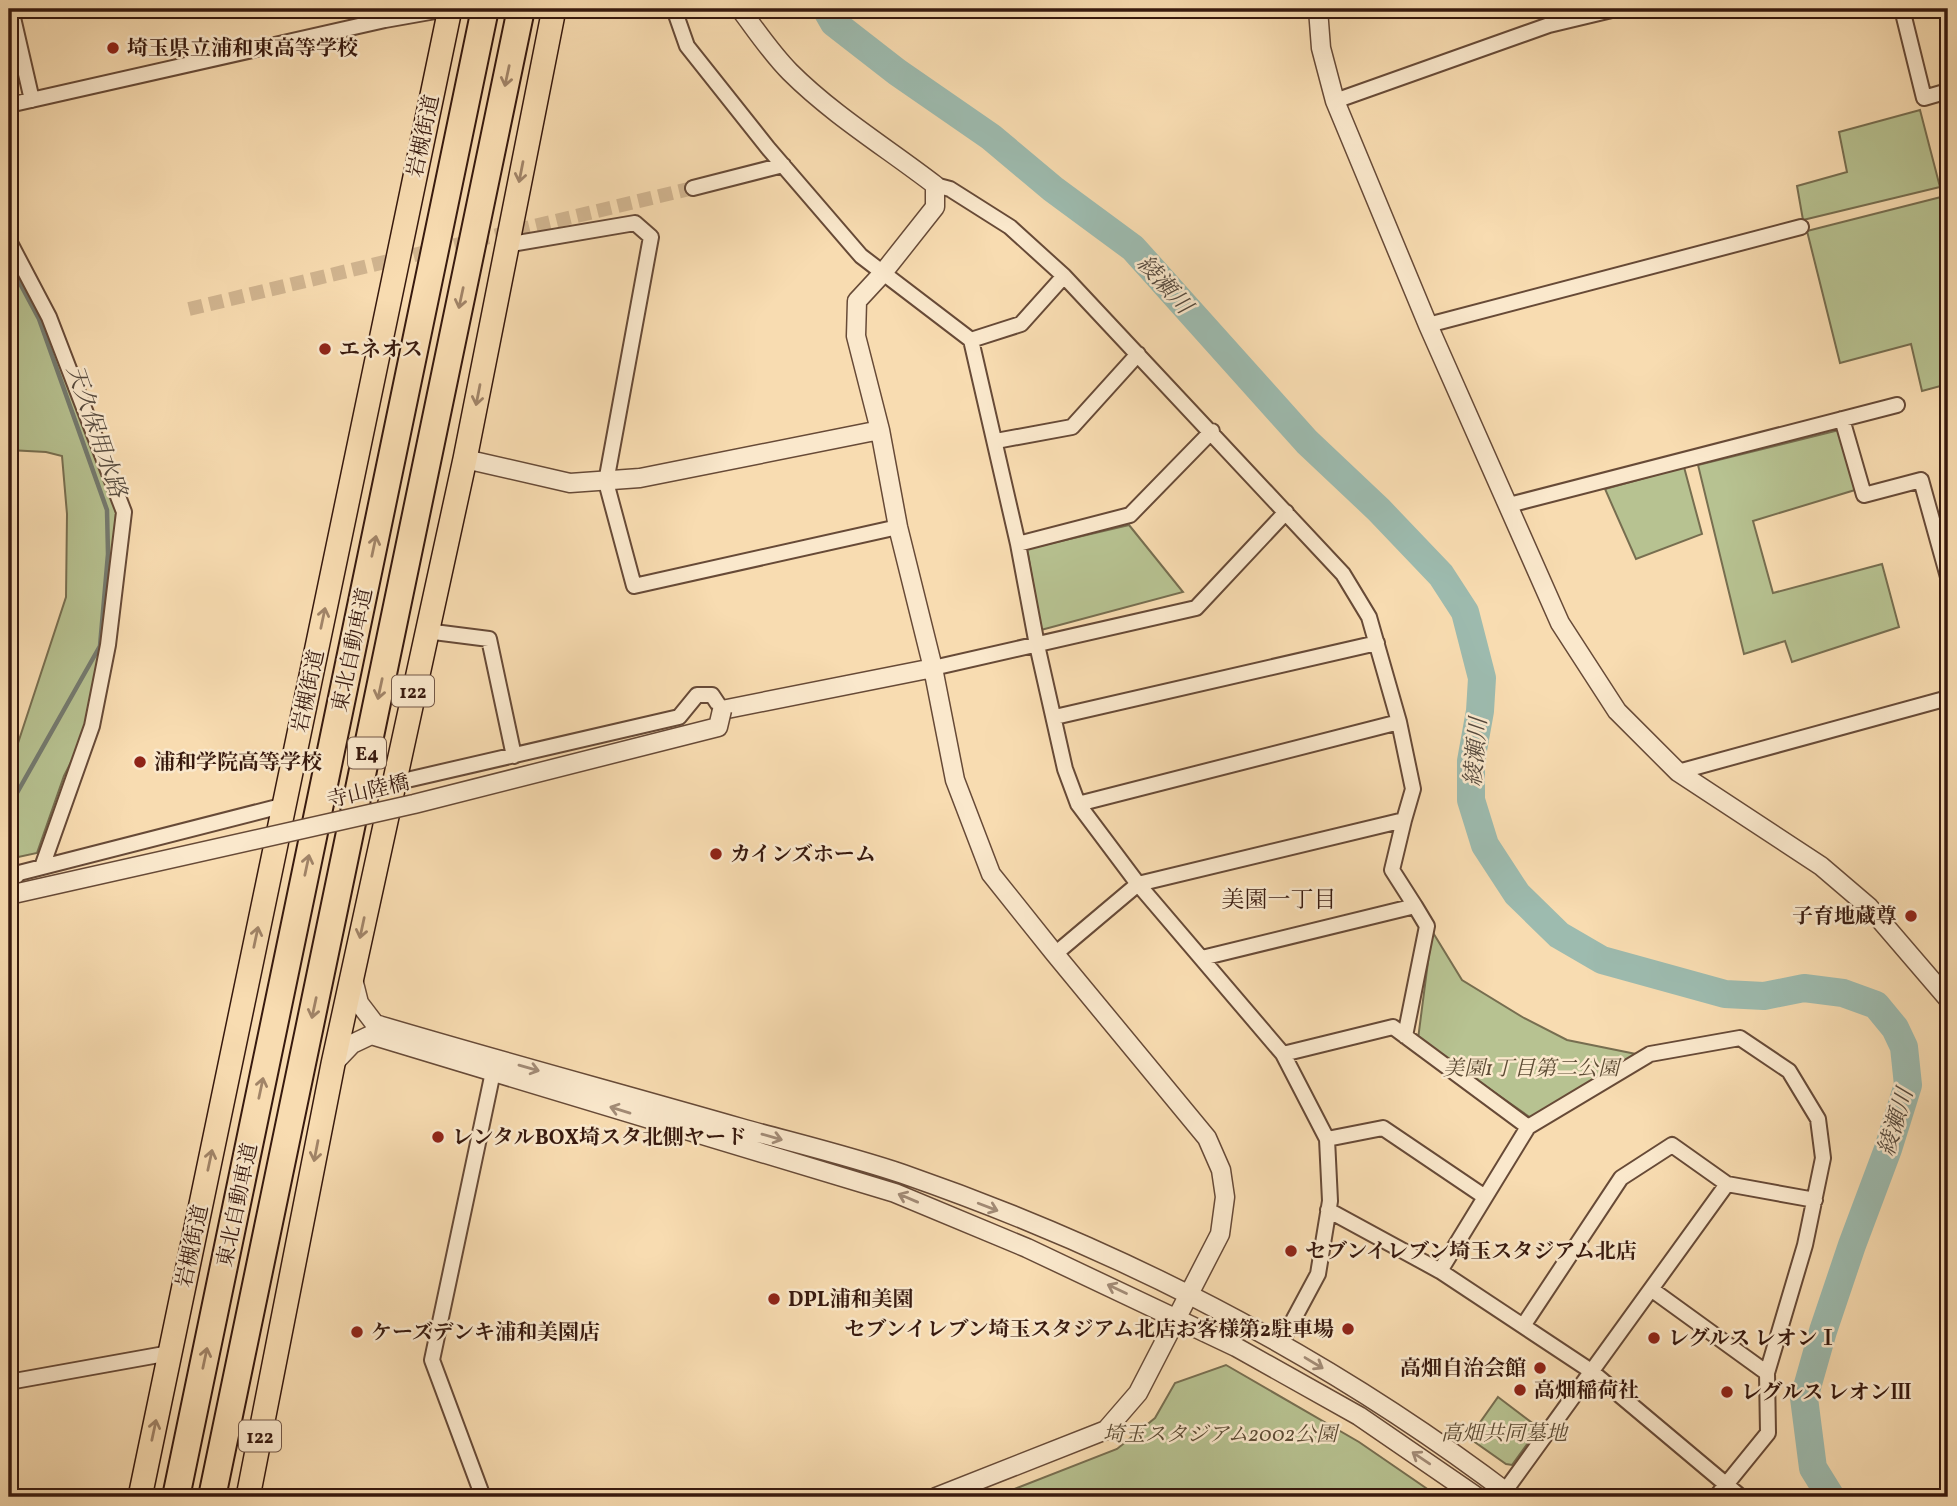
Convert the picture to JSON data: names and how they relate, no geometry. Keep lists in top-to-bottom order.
{
  "streets": {
    "highway": [
      "岩槻街道",
      "東北自動車道",
      "122",
      "E4"
    ],
    "street": ["寺山陸橋"]
  },
  "districts": ["美園一丁目"],
  "water": ["綾瀬川", "天久保用水路"],
  "parks": ["美園1丁目第二公園", "高畑共同墓地", "埼玉スタジアム2002公園"],
  "places": [
    "埼玉県立浦和東高等学校",
    "エネオス",
    "浦和学院高等学校",
    "カインズホーム",
    "子育地蔵尊",
    "レンタルBOX埼スタ北側ヤード",
    "セブンイレブン埼玉スタジアム北店",
    "DPL浦和美園",
    "セブンイレブン埼玉スタジアム北店お客様第2駐車場",
    "ケーズデンキ浦和美園店",
    "レグルス レオンⅠ",
    "高畑自治会館",
    "高畑稲荷社",
    "レグルス レオンⅢ"
  ]
}
